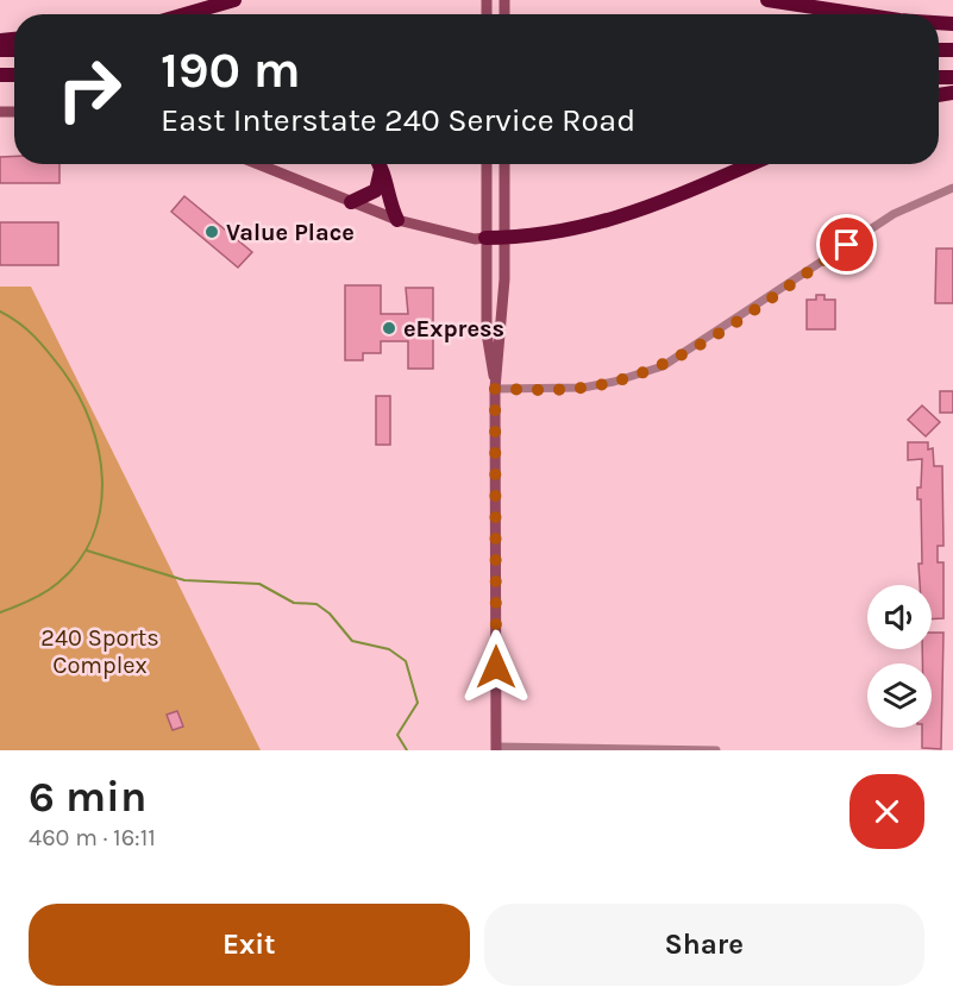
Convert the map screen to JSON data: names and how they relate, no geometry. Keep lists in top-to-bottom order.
{
  "parks": ["240 Sports Complex"],
  "places": ["Value Place", "eExpress"],
  "page": {
    "turn": ["190 m", "East Interstate 240 Service Road"],
    "heading": ["6 min", "460 m · 16:11"],
    "buttons": ["Exit", "Share"]
  }
}
